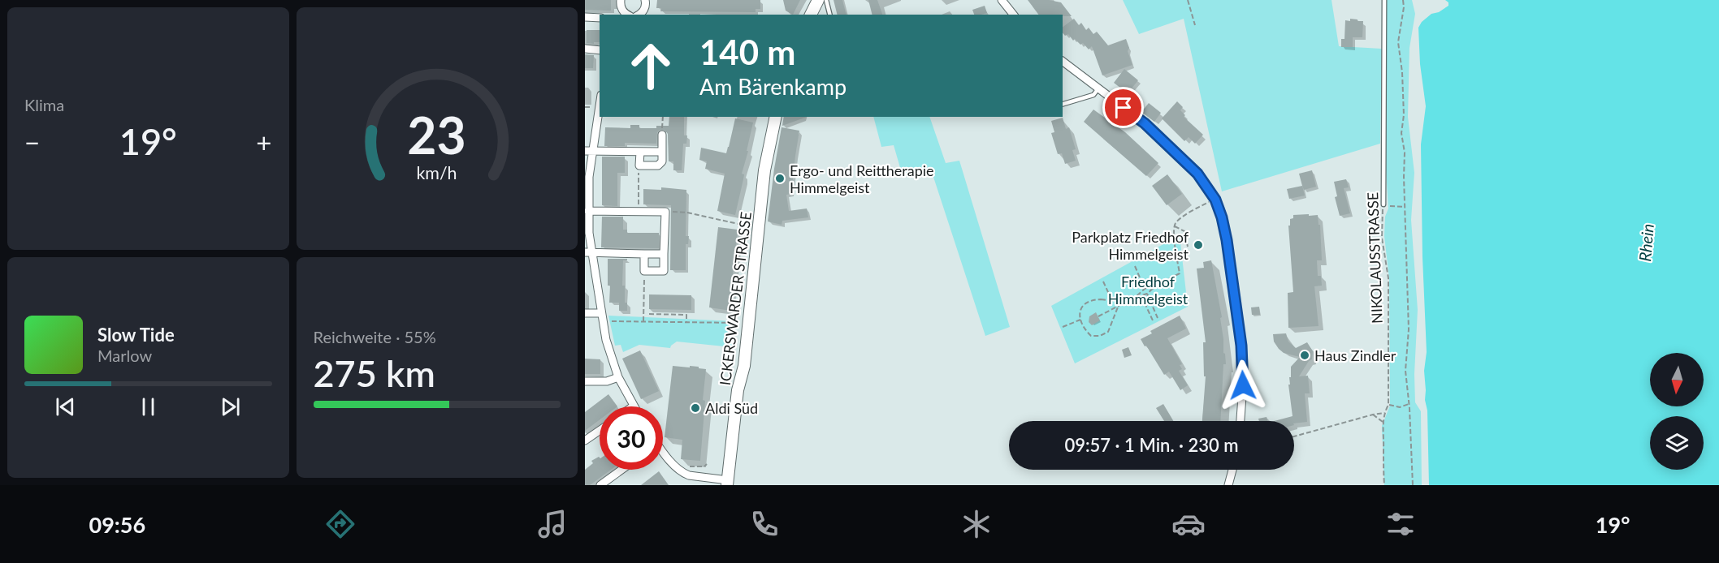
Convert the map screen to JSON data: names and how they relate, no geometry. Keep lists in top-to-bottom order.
{
  "streets": {
    "street": ["ICKERSWARDER STRASSE"],
    "lane": ["NIKOLAUSSTRASSE"]
  },
  "water": ["Rhein"],
  "parks": ["Friedhof Himmelgeist"],
  "places": [
    "Ergo- und Reittherapie Himmelgeist",
    "Parkplatz Friedhof Himmelgeist",
    "Haus Zindler",
    "Aldi Süd"
  ],
  "north": "bottom",
  "page": {
    "tile": [
      "Klima",
      ["Reichweite · 55%", "275 km"]
    ],
    "turn": ["140 m", "Am Bärenkamp"],
    "heat": ["−", "19°", "+"],
    "song": ["Slow Tide", "Marlow"],
    "limit": "30",
    "trip": "09:57 · 1 Min. · 230 m",
    "tabs": ["09:56", "19°"],
    "gauge": ["23", "km/h"]
  }
}
